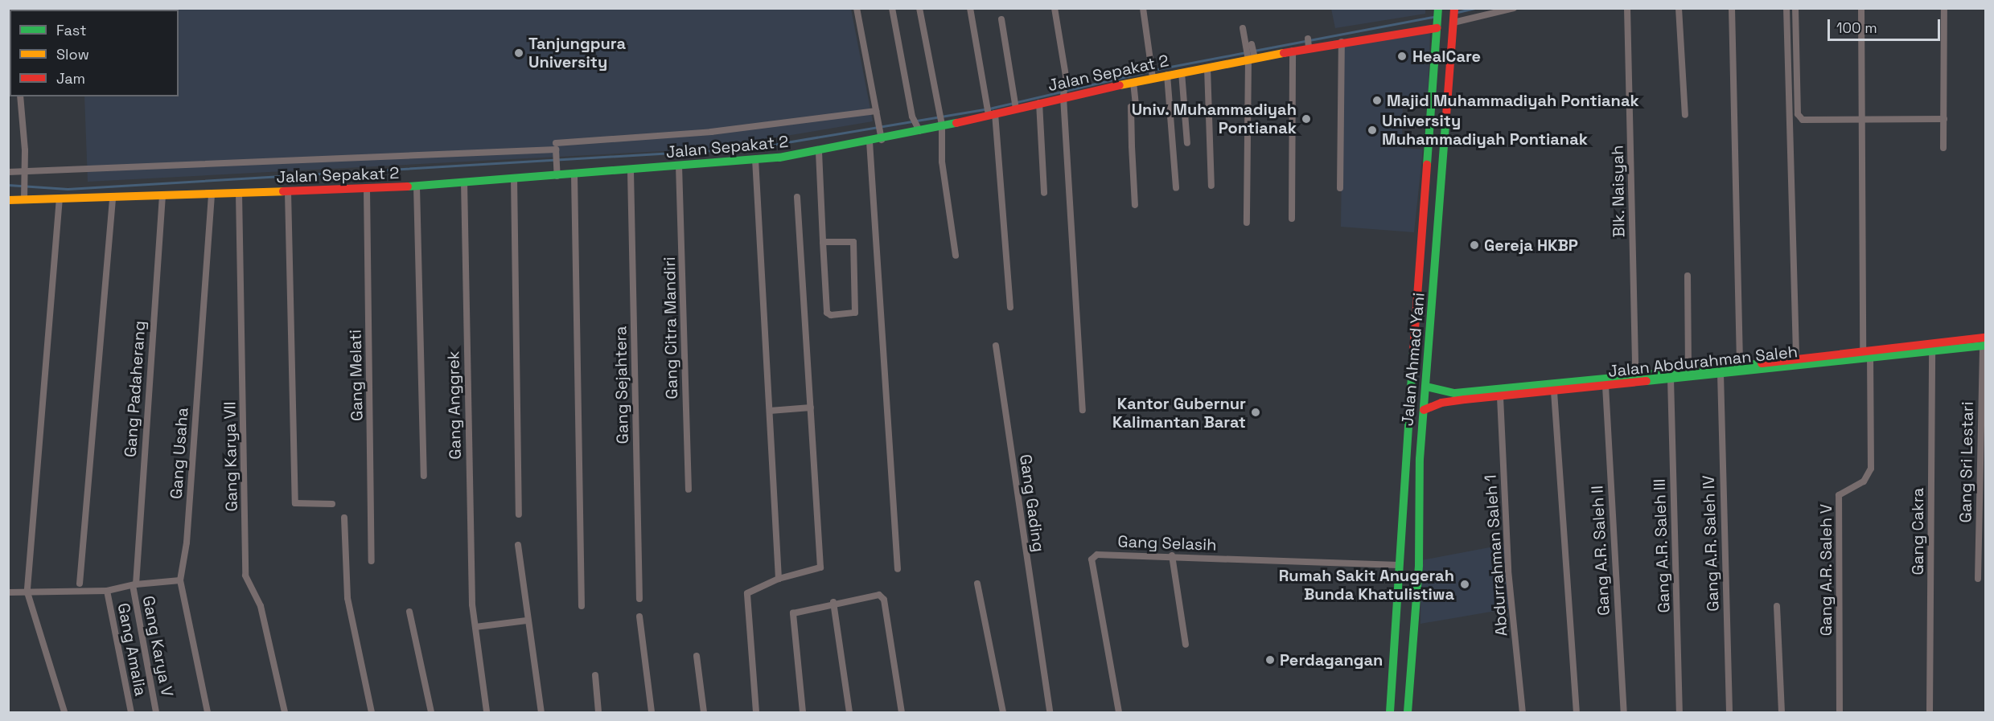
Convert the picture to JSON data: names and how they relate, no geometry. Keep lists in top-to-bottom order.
{
  "streets": {
    "main road": ["Jalan Sepakat 2", "Jalan Ahmad Yani", "Jalan Abdurahman Saleh"],
    "street": [
      "Blk. Naisyah",
      "Gang Citra Mandiri",
      "Gang Melati",
      "Gang Sejahtera",
      "Gang Padaherang",
      "Gang Anggrek",
      "Gang Usaha",
      "Gang Karya VII",
      "Gang Sri Lestari",
      "Gang Gading",
      "Gang Cakra",
      "Gang Selasih",
      "Gang A.R. Saleh IV",
      "Gang A.R. Saleh III",
      "Gang A.R. Saleh II",
      "Abdurrahman Saleh 1",
      "Gang A.R. Saleh V",
      "Gang Karya V",
      "Gang Amalia"
    ]
  },
  "crossings": [
    ["Jalan Sepakat 2", "Gang Citra Mandiri"],
    ["Jalan Sepakat 2", "Jalan Ahmad Yani"],
    ["Jalan Sepakat 2", "Gang Melati"],
    ["Jalan Sepakat 2", "Gang Sejahtera"],
    ["Jalan Sepakat 2", "Gang Padaherang"],
    ["Jalan Sepakat 2", "Gang Anggrek"],
    ["Jalan Sepakat 2", "Gang Usaha"],
    ["Jalan Sepakat 2", "Gang Karya VII"],
    ["Blk. Naisyah", "Jalan Abdurahman Saleh"],
    ["Jalan Ahmad Yani", "Jalan Abdurahman Saleh"],
    ["Jalan Ahmad Yani", "Gang Selasih"],
    ["Jalan Abdurahman Saleh", "Gang Sri Lestari"],
    ["Jalan Abdurahman Saleh", "Gang Cakra"],
    ["Jalan Abdurahman Saleh", "Gang A.R. Saleh IV"],
    ["Jalan Abdurahman Saleh", "Gang A.R. Saleh III"],
    ["Jalan Abdurahman Saleh", "Gang A.R. Saleh II"],
    ["Jalan Abdurahman Saleh", "Abdurrahman Saleh 1"],
    ["Jalan Abdurahman Saleh", "Gang A.R. Saleh V"],
    ["Gang Padaherang", "Gang Karya V"]
  ],
  "places": [
    "Tanjungpura University",
    "HealCare",
    "Majid Muhammadiyah Pontianak",
    "Univ. Muhammadiyah Pontianak",
    "University Muhammadiyah Pontianak",
    "Gereja HKBP",
    "Kantor Gubernur Kalimantan Barat",
    "Rumah Sakit Anugerah Bunda Khatulistiwa",
    "Perdagangan"
  ],
  "legend": ["Fast", "Slow", "Jam"],
  "scale_bar": "100 m"
}
